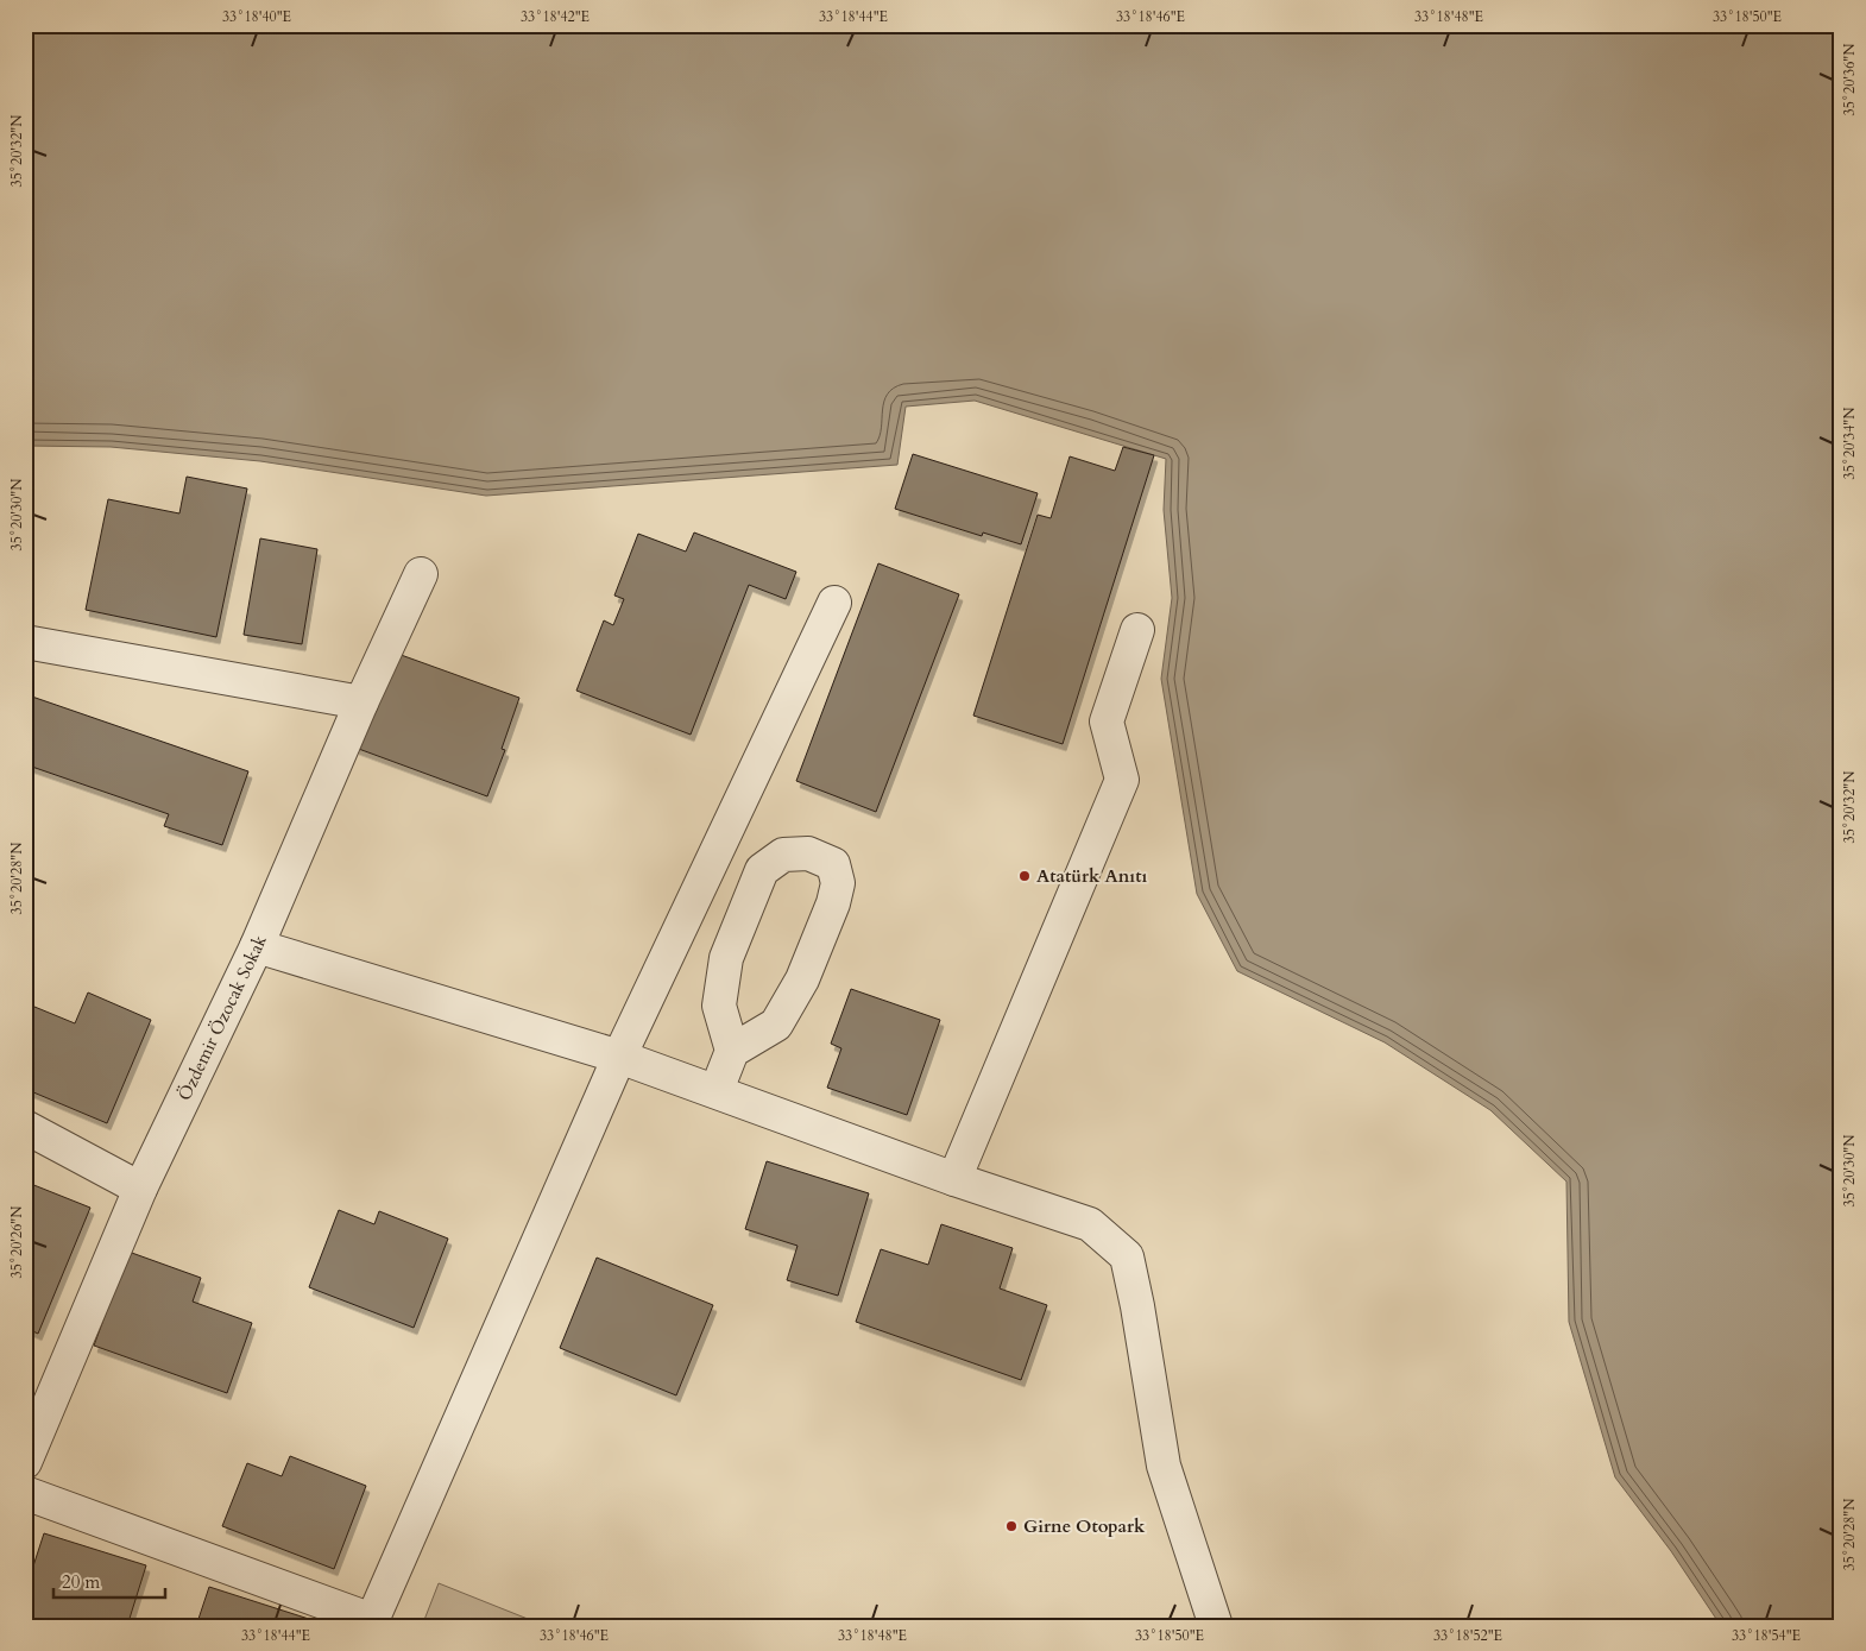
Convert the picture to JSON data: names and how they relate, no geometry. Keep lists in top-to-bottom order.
{
  "streets": {
    "street": ["Özdemir Özocak Sokak"]
  },
  "places": ["Atatürk Anıtı", "Girne Otopark"],
  "scale_bar": "20 m",
  "coordinates": [
    "33°18'40\"E",
    "33°18'42\"E",
    "33°18'44\"E",
    "33°18'46\"E",
    "33°18'48\"E",
    "33°18'50\"E",
    "35°20'36\"N",
    "35°20'32\"N",
    "35°20'34\"N",
    "35°20'30\"N",
    "35°20'28\"N",
    "35°20'26\"N",
    "33°18'52\"E",
    "33°18'54\"E"
  ]
}
